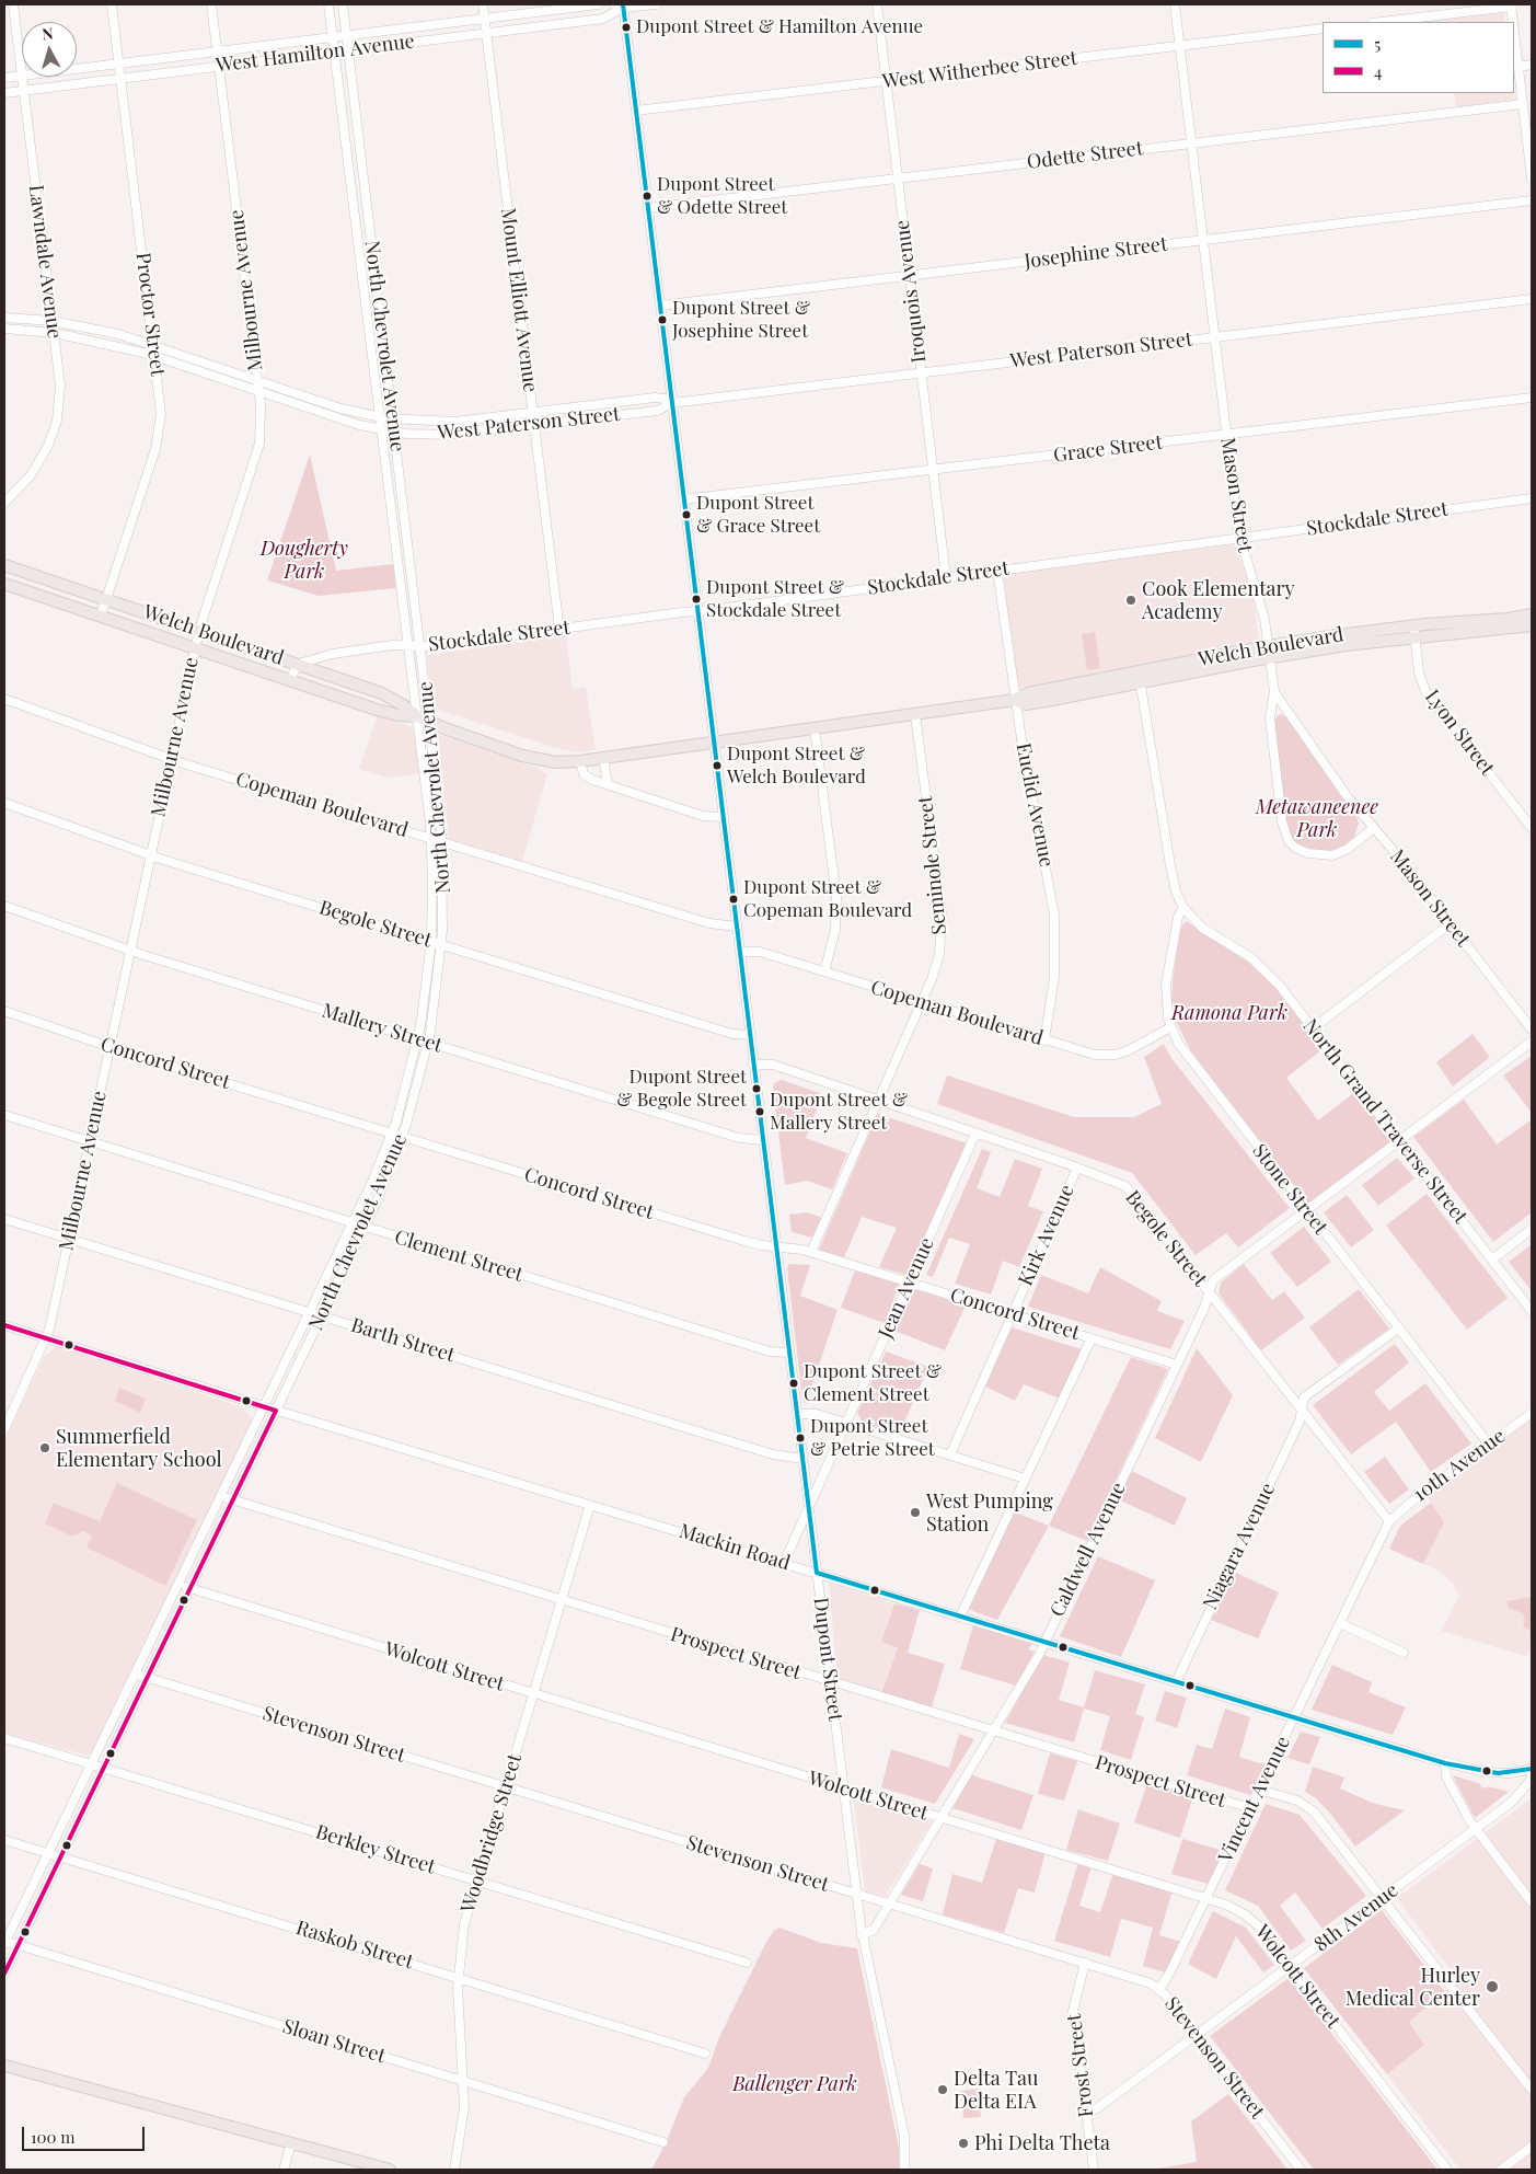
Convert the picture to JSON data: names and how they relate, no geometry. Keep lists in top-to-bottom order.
{
  "streets": {
    "main road": ["Welch Boulevard"],
    "street": [
      "West Hamilton Avenue",
      "West Witherbee Street",
      "Odette Street",
      "Josephine Street",
      "Lawndale Avenue",
      "Milbourne Avenue",
      "Iroquois Avenue",
      "Mount Elliott Avenue",
      "Proctor Street",
      "North Chevrolet Avenue",
      "West Paterson Street",
      "Grace Street",
      "Mason Street",
      "Stockdale Street",
      "Lyon Street",
      "Copeman Boulevard",
      "Euclid Avenue",
      "Seminole Street",
      "Begole Street",
      "Mallery Street",
      "Concord Street",
      "North Grand Traverse Street",
      "Stone Street",
      "Kirk Avenue",
      "Clement Street",
      "Jean Avenue",
      "Barth Street",
      "10th Avenue",
      "Niagara Avenue",
      "Mackin Road",
      "Caldwell Avenue",
      "Prospect Street",
      "Dupont Street",
      "Wolcott Street",
      "Stevenson Street",
      "Vincent Avenue",
      "Woodbridge Street",
      "Berkley Street",
      "8th Avenue",
      "Raskob Street",
      "Sloan Street",
      "Frost Street"
    ]
  },
  "crossings": [
    ["West Hamilton Avenue", "Lawndale Avenue"],
    ["West Hamilton Avenue", "Milbourne Avenue"],
    ["West Hamilton Avenue", "Mount Elliott Avenue"],
    ["West Hamilton Avenue", "Proctor Street"],
    ["West Hamilton Avenue", "North Chevrolet Avenue"],
    ["West Hamilton Avenue", "Dupont Street"],
    ["West Witherbee Street", "Iroquois Avenue"],
    ["West Witherbee Street", "Mason Street"],
    ["West Witherbee Street", "Dupont Street"],
    ["Odette Street", "Iroquois Avenue"],
    ["Odette Street", "Mason Street"],
    ["Odette Street", "Dupont Street"],
    ["Josephine Street", "Iroquois Avenue"],
    ["Josephine Street", "Mason Street"],
    ["Josephine Street", "Dupont Street"],
    ["Lawndale Avenue", "West Paterson Street"],
    ["Milbourne Avenue", "West Paterson Street"],
    ["Milbourne Avenue", "Welch Boulevard"],
    ["Milbourne Avenue", "Copeman Boulevard"],
    ["Milbourne Avenue", "Begole Street"],
    ["Milbourne Avenue", "Mallery Street"],
    ["Milbourne Avenue", "Concord Street"],
    ["Milbourne Avenue", "Clement Street"],
    ["Milbourne Avenue", "Barth Street"],
    ["Milbourne Avenue", "Mackin Road"],
    ["Iroquois Avenue", "West Paterson Street"],
    ["Iroquois Avenue", "Grace Street"],
    ["Iroquois Avenue", "Stockdale Street"],
    ["Mount Elliott Avenue", "West Paterson Street"],
    ["Mount Elliott Avenue", "Stockdale Street"],
    ["Proctor Street", "West Paterson Street"],
    ["Proctor Street", "Welch Boulevard"],
    ["North Chevrolet Avenue", "West Paterson Street"],
    ["North Chevrolet Avenue", "Stockdale Street"],
    ["North Chevrolet Avenue", "Welch Boulevard"],
    ["North Chevrolet Avenue", "Copeman Boulevard"],
    ["North Chevrolet Avenue", "Begole Street"],
    ["North Chevrolet Avenue", "Mallery Street"],
    ["North Chevrolet Avenue", "Concord Street"],
    ["North Chevrolet Avenue", "Clement Street"],
    ["North Chevrolet Avenue", "Barth Street"],
    ["North Chevrolet Avenue", "Mackin Road"],
    ["North Chevrolet Avenue", "Prospect Street"],
    ["North Chevrolet Avenue", "Wolcott Street"],
    ["North Chevrolet Avenue", "Stevenson Street"],
    ["North Chevrolet Avenue", "Berkley Street"],
    ["North Chevrolet Avenue", "Raskob Street"],
    ["North Chevrolet Avenue", "Sloan Street"],
    ["West Paterson Street", "Mason Street"],
    ["West Paterson Street", "Dupont Street"],
    ["Grace Street", "Mason Street"],
    ["Grace Street", "Dupont Street"],
    ["Mason Street", "Stockdale Street"],
    ["Mason Street", "Welch Boulevard"],
    ["Stockdale Street", "Welch Boulevard"],
    ["Stockdale Street", "Euclid Avenue"],
    ["Stockdale Street", "Dupont Street"],
    ["Welch Boulevard", "Lyon Street"],
    ["Welch Boulevard", "Euclid Avenue"],
    ["Welch Boulevard", "Seminole Street"],
    ["Welch Boulevard", "North Grand Traverse Street"],
    ["Welch Boulevard", "Dupont Street"],
    ["Copeman Boulevard", "Euclid Avenue"],
    ["Copeman Boulevard", "Seminole Street"],
    ["Copeman Boulevard", "Stone Street"],
    ["Copeman Boulevard", "Dupont Street"],
    ["Seminole Street", "Begole Street"],
    ["Seminole Street", "Concord Street"],
    ["Begole Street", "Kirk Avenue"],
    ["Begole Street", "Jean Avenue"],
    ["Begole Street", "10th Avenue"],
    ["Begole Street", "Niagara Avenue"],
    ["Begole Street", "Caldwell Avenue"],
    ["Begole Street", "Dupont Street"],
    ["Begole Street", "Vincent Avenue"],
    ["Mallery Street", "Dupont Street"],
    ["Concord Street", "Kirk Avenue"],
    ["Concord Street", "Jean Avenue"],
    ["Concord Street", "Caldwell Avenue"],
    ["Concord Street", "Dupont Street"],
    ["North Grand Traverse Street", "Stone Street"],
    ["North Grand Traverse Street", "Caldwell Avenue"],
    ["Stone Street", "10th Avenue"],
    ["Stone Street", "Niagara Avenue"],
    ["Stone Street", "Caldwell Avenue"],
    ["Clement Street", "Dupont Street"],
    ["Jean Avenue", "Mackin Road"],
    ["Jean Avenue", "Dupont Street"],
    ["Barth Street", "Dupont Street"],
    ["10th Avenue", "Vincent Avenue"],
    ["Niagara Avenue", "Mackin Road"],
    ["Mackin Road", "Caldwell Avenue"],
    ["Mackin Road", "Dupont Street"],
    ["Mackin Road", "Vincent Avenue"],
    ["Mackin Road", "Woodbridge Street"],
    ["Mackin Road", "8th Avenue"],
    ["Caldwell Avenue", "Prospect Street"],
    ["Caldwell Avenue", "Dupont Street"],
    ["Caldwell Avenue", "Wolcott Street"],
    ["Caldwell Avenue", "Stevenson Street"],
    ["Prospect Street", "Dupont Street"],
    ["Prospect Street", "Vincent Avenue"],
    ["Prospect Street", "Woodbridge Street"],
    ["Dupont Street", "Wolcott Street"],
    ["Dupont Street", "Stevenson Street"],
    ["Wolcott Street", "Vincent Avenue"],
    ["Wolcott Street", "Woodbridge Street"],
    ["Wolcott Street", "8th Avenue"],
    ["Stevenson Street", "Vincent Avenue"],
    ["Stevenson Street", "Woodbridge Street"],
    ["Stevenson Street", "8th Avenue"],
    ["Stevenson Street", "Frost Street"],
    ["Woodbridge Street", "Berkley Street"],
    ["Woodbridge Street", "Raskob Street"],
    ["Woodbridge Street", "Sloan Street"],
    ["8th Avenue", "Frost Street"]
  ],
  "parks": [
    "Dougherty Park",
    "Metawaneenee Park",
    "Ramona Park",
    "Ballenger Park"
  ],
  "places": [
    "Dupont Street & Hamilton Avenue",
    "Dupont Street & Odette Street",
    "Dupont Street & Josephine Street",
    "Dupont Street & Grace Street",
    "Dupont Street & Stockdale Street",
    "Cook Elementary Academy",
    "Dupont Street & Welch Boulevard",
    "Dupont Street & Copeman Boulevard",
    "Dupont Street & Begole Street",
    "Dupont Street & Mallery Street",
    "Dupont Street & Clement Street",
    "Dupont Street & Petrie Street",
    "Summerfield Elementary School",
    "West Pumping Station",
    "Hurley Medical Center",
    "Delta Tau Delta EIA",
    "Phi Delta Theta"
  ],
  "lines": ["transit line 5", "transit line 4"],
  "legend": ["5", "4"],
  "scale_bar": "100 m",
  "north": "top"
}
